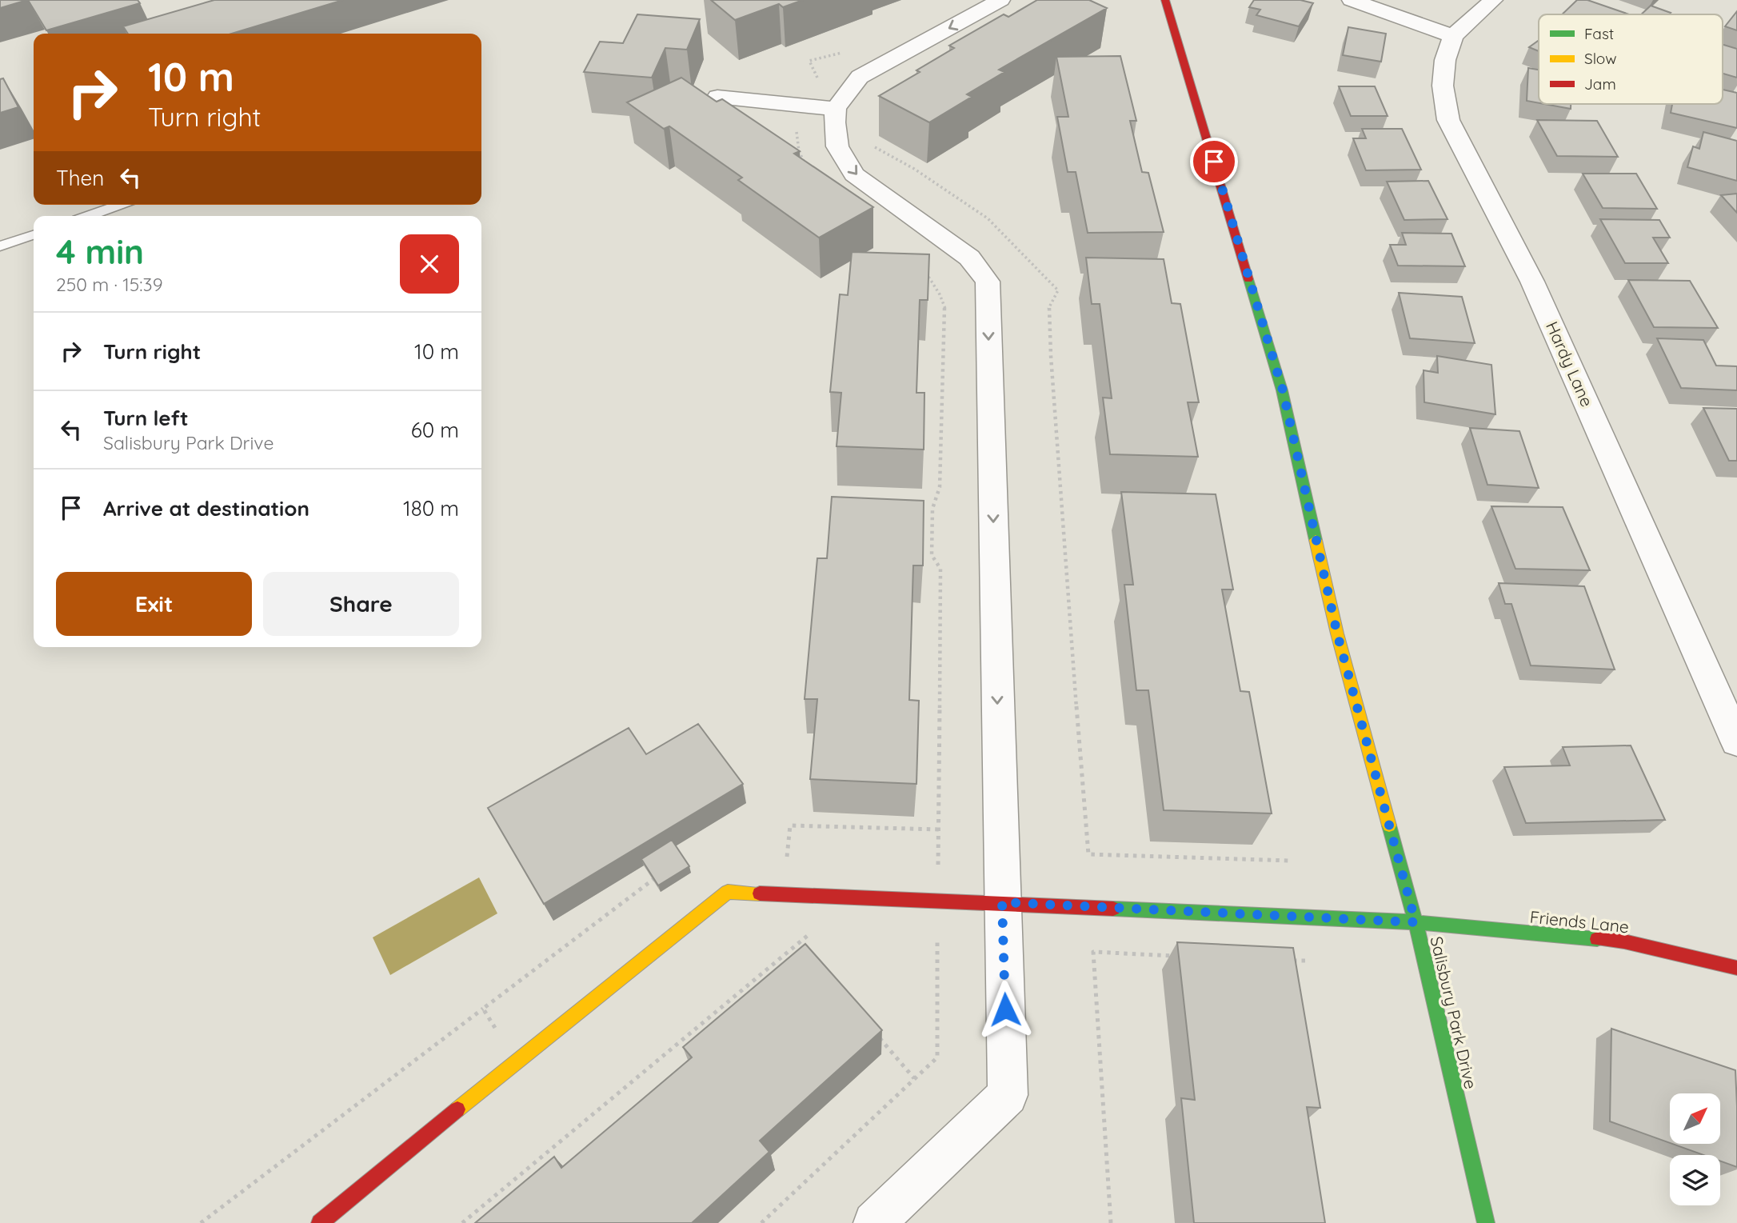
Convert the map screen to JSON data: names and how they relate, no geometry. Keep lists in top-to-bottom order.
{
  "streets": {
    "main road": ["Friends Lane", "Salisbury Park Drive"],
    "street": ["Hardy Lane"]
  },
  "crossings": [
    ["Friends Lane", "Salisbury Park Drive"]
  ],
  "legend": ["Fast", "Slow", "Jam"],
  "north": "top right",
  "page": {
    "turn": ["10 m", "Turn right"],
    "then": "Then",
    "heading": ["4 min", "250 m · 15:39"],
    "list": [
      {
        "name": "Turn right",
        "value": "10 m"
      },
      {
        "name": "Turn left",
        "note": "Salisbury Park Drive",
        "value": "60 m"
      },
      {
        "name": "Arrive at destination",
        "value": "180 m"
      }
    ],
    "buttons": ["Exit", "Share"]
  }
}
